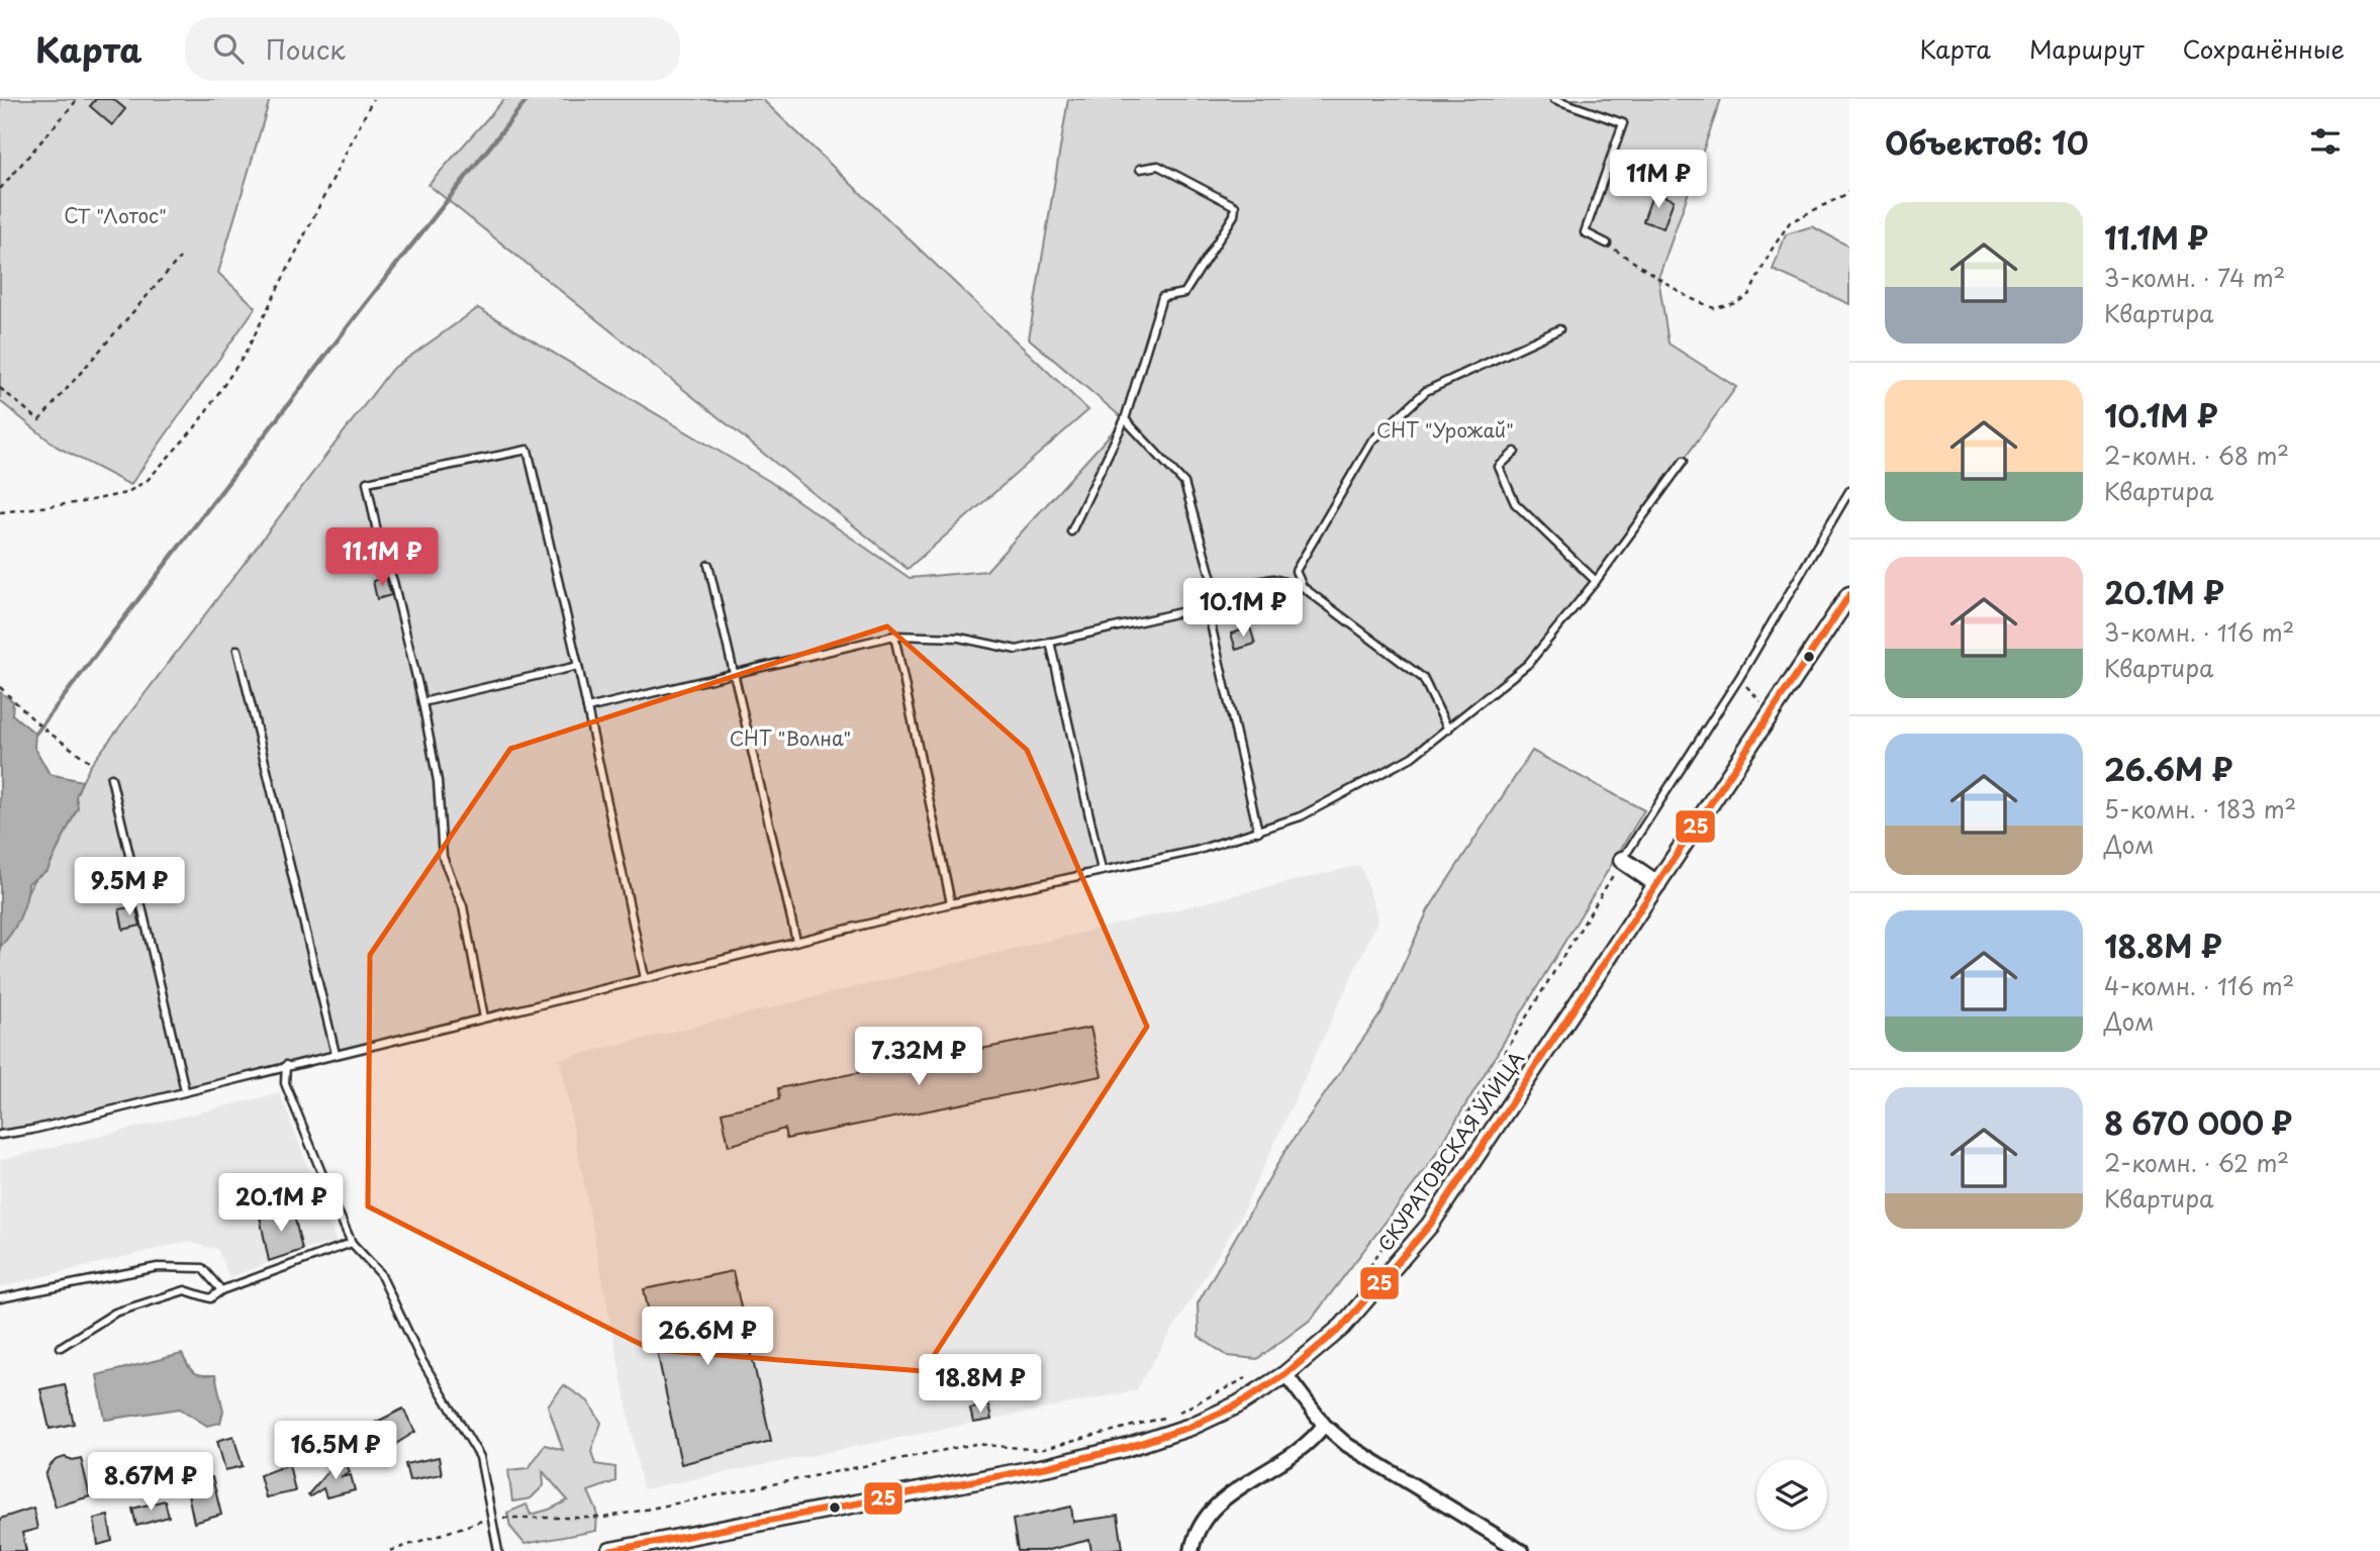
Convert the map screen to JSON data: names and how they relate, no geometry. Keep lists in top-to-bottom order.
{
  "streets": {
    "street": ["СКУРАТОВСКАЯ УЛИЦА"]
  },
  "parks": ["СТ \"Лотос\"", "СНТ \"Урожай\"", "СНТ \"Волна\""],
  "lines": ["transit line 25"],
  "page": {
    "header": "Карта",
    "search": "Поиск",
    "nav": ["Карта", "Маршрут", "Сохранённые"],
    "heading": "Объектов: 10",
    "price": [
      "11M ₽",
      "11.1M ₽",
      "10.1M ₽",
      "9.5M ₽",
      "7.32M ₽",
      "20.1M ₽",
      "26.6M ₽",
      "18.8M ₽",
      "16.5M ₽",
      "8.67M ₽"
    ],
    "list": [
      {
        "name": "11.1M ₽",
        "note": "3-комн. · 74 m² · Квартира"
      },
      {
        "name": "10.1M ₽",
        "note": "2-комн. · 68 m² · Квартира"
      },
      {
        "name": "20.1M ₽",
        "note": "3-комн. · 116 m² · Квартира"
      },
      {
        "name": "26.6M ₽",
        "note": "5-комн. · 183 m² · Дом"
      },
      {
        "name": "18.8M ₽",
        "note": "4-комн. · 116 m² · Дом"
      },
      {
        "name": "8 670 000 ₽",
        "note": "2-комн. · 62 m² · Квартира"
      }
    ]
  }
}
